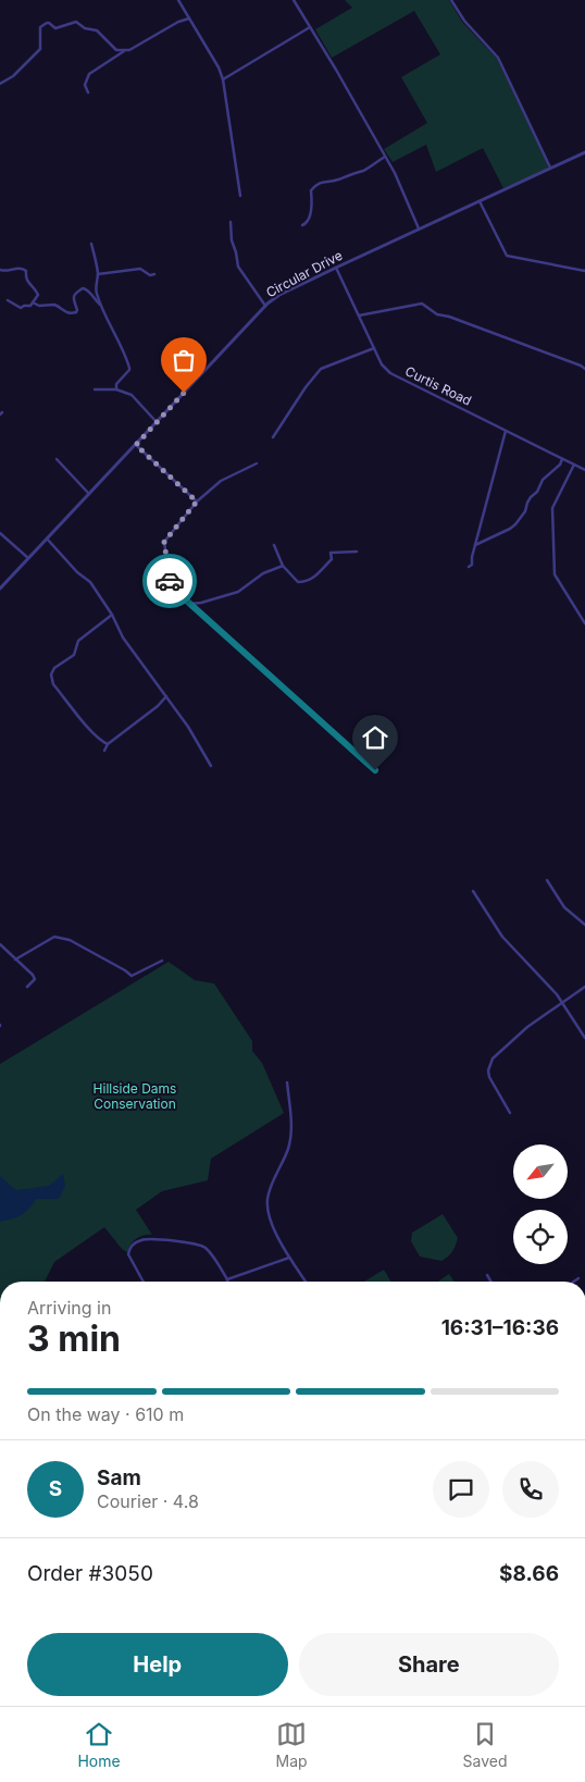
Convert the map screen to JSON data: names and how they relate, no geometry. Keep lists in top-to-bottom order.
{
  "streets": {
    "street": ["Circular Drive", "Curtis Road"]
  },
  "crossings": [
    ["Circular Drive", "Curtis Road"]
  ],
  "parks": ["Hillside Dams Conservation"],
  "north": "bottom left",
  "page": {
    "heading": ["3 min", "Arriving in", "16:31–16:36"],
    "panel": [
      "Sam",
      "Courier · 4.8",
      "Order #3050",
      "$8.66"
    ],
    "bar": "On the way · 610 m",
    "round": "S",
    "buttons": ["Help", "Share"],
    "tabs": ["Home", "Map", "Saved"]
  }
}
